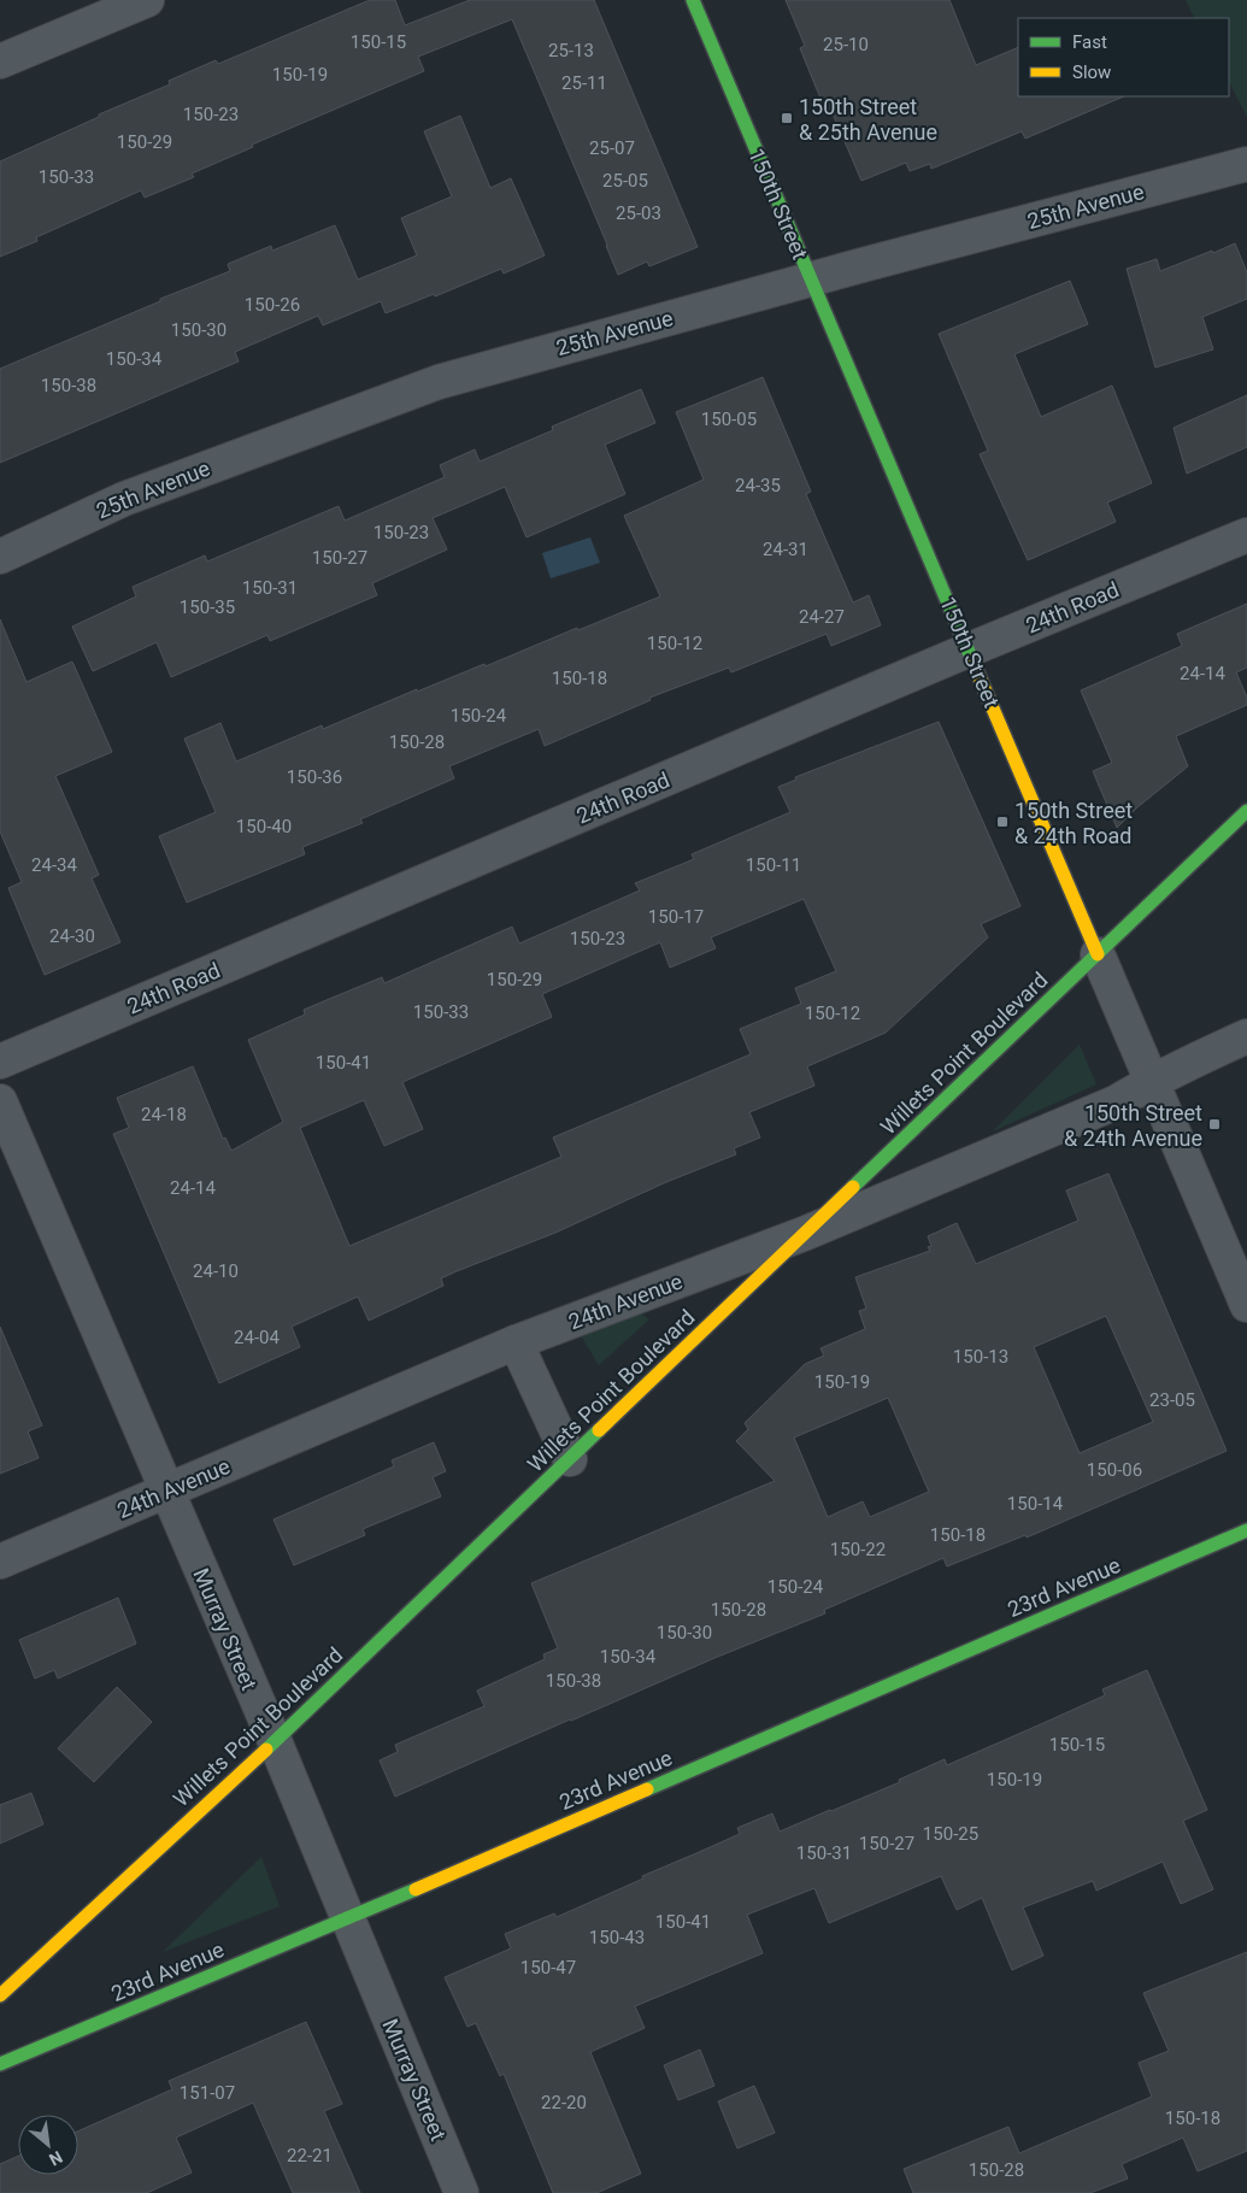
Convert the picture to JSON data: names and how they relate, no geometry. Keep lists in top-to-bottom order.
{
  "streets": {
    "street": [
      "150th Street",
      "25th Avenue",
      "24th Road",
      "Willets Point Boulevard",
      "24th Avenue",
      "23rd Avenue",
      "Murray Street"
    ]
  },
  "crossings": [
    ["150th Street", "25th Avenue"],
    ["150th Street", "24th Road"],
    ["150th Street", "Willets Point Boulevard"],
    ["150th Street", "24th Avenue"],
    ["Willets Point Boulevard", "24th Avenue"],
    ["Willets Point Boulevard", "Murray Street"],
    ["24th Avenue", "Murray Street"],
    ["23rd Avenue", "Murray Street"]
  ],
  "places": {
    "transit": ["150th Street & 25th Avenue", "150th Street & 24th Road", "150th Street & 24th Avenue"]
  },
  "house_numbers": [
    "150-15",
    "25-10",
    "25-13",
    "150-19",
    "25-11",
    "150-23",
    "150-29",
    "25-07",
    "150-33",
    "25-05",
    "25-03",
    "150-26",
    "150-30",
    "150-34",
    "150-38",
    "150-05",
    "24-35",
    "150-23",
    "24-31",
    "150-27",
    "150-31",
    "150-35",
    "24-27",
    "150-12",
    "24-14",
    "150-18",
    "150-24",
    "150-28",
    "150-36",
    "150-40",
    "24-34",
    "150-11",
    "150-17",
    "24-30",
    "150-23",
    "150-29",
    "150-33",
    "150-12",
    "150-41",
    "24-18",
    "24-14",
    "24-10",
    "24-04",
    "150-13",
    "150-19",
    "23-05",
    "150-06",
    "150-14",
    "150-18",
    "150-22",
    "150-24",
    "150-28",
    "150-30",
    "150-34",
    "150-38",
    "150-15",
    "150-19",
    "150-25",
    "150-27",
    "150-31",
    "150-41",
    "150-43",
    "150-47",
    "151-07",
    "22-20",
    "150-18",
    "22-21",
    "150-28"
  ],
  "legend": ["Fast", "Slow"],
  "north": "bottom right"
}
